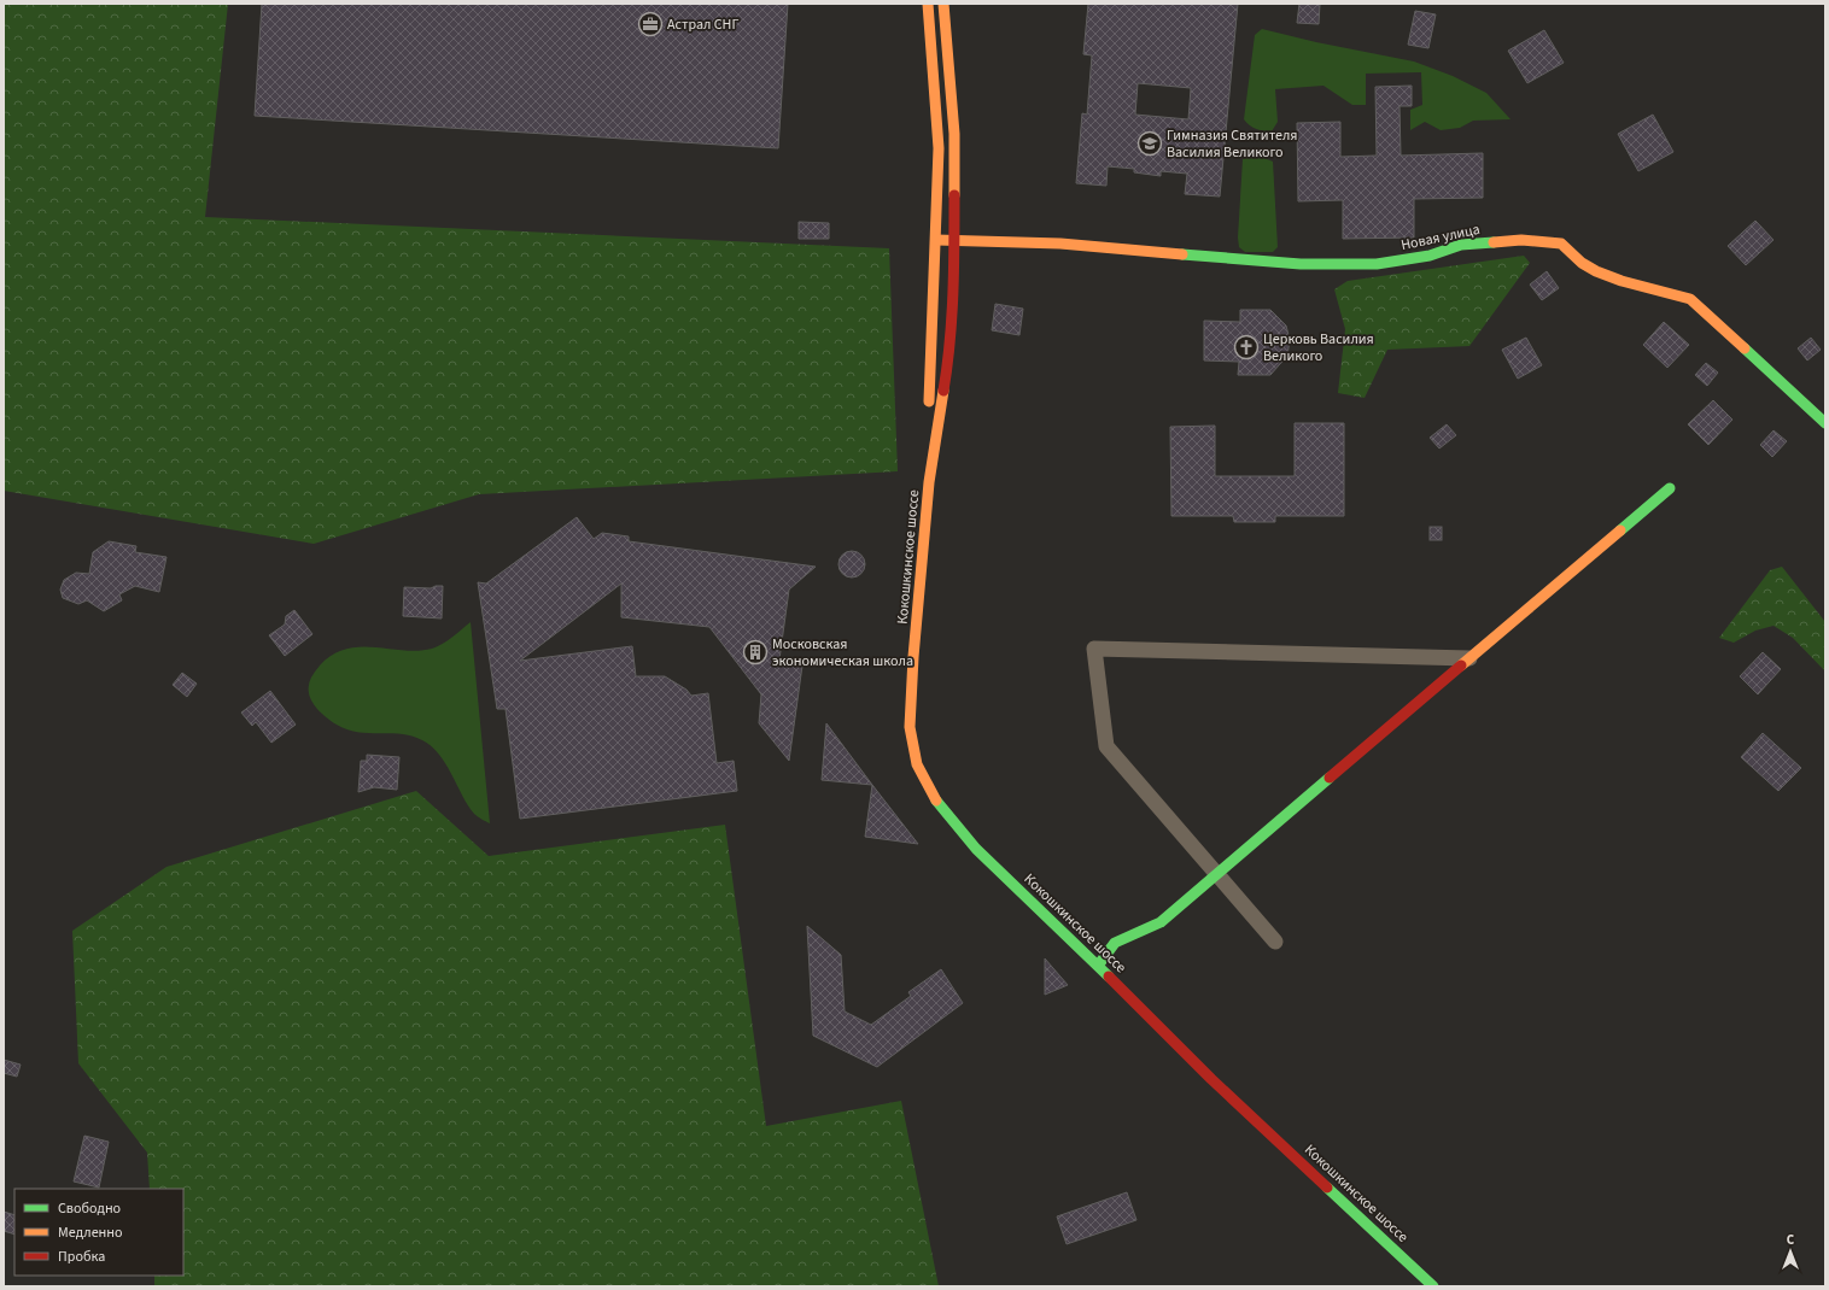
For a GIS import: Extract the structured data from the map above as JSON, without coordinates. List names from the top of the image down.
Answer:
{
  "streets": {
    "main road": ["Новая улица", "Кокошкинское шоссе"]
  },
  "places": {
    "office": ["Астрал СНГ"],
    "school or university": ["Гимназия Святителя Василия Великого"],
    "church": ["Церковь Василия Великого"],
    "building": ["Московская экономическая школа"]
  },
  "legend": ["Свободно", "Медленно", "Пробка"],
  "north": "top"
}
